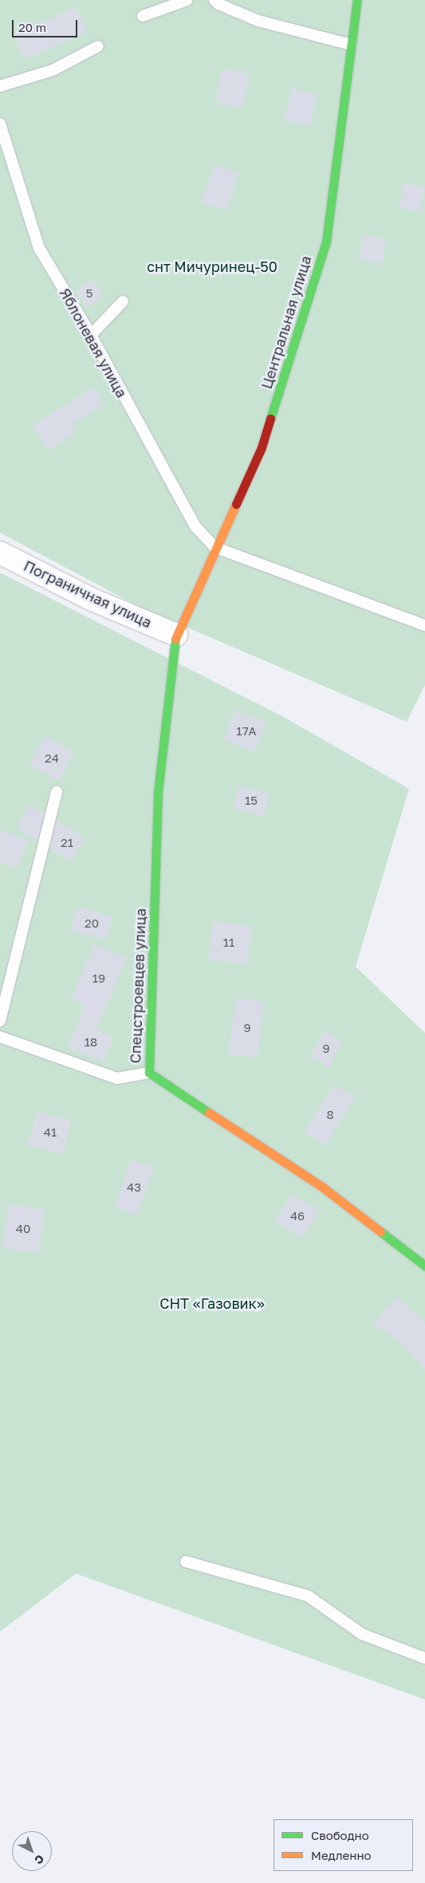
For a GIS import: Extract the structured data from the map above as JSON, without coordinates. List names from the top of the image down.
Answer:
{
  "streets": {
    "street": ["Центральная улица", "Пограничная улица", "Спецстроевцев улица"],
    "lane": ["Яблоневая улица"]
  },
  "crossings": [
    ["Центральная улица", "Яблоневая улица"],
    ["Центральная улица", "Пограничная улица"],
    ["Центральная улица", "Спецстроевцев улица"],
    ["Пограничная улица", "Спецстроевцев улица"]
  ],
  "parks": ["снт Мичуринец-50", "СНТ «Газовик»"],
  "house_numbers": [
    "5",
    "17А",
    "24",
    "15",
    "21",
    "20",
    "11",
    "19",
    "9",
    "18",
    "9",
    "8",
    "41",
    "43",
    "46",
    "40"
  ],
  "legend": ["Свободно", "Медленно"],
  "scale_bar": "20 m",
  "north": "bottom right"
}
